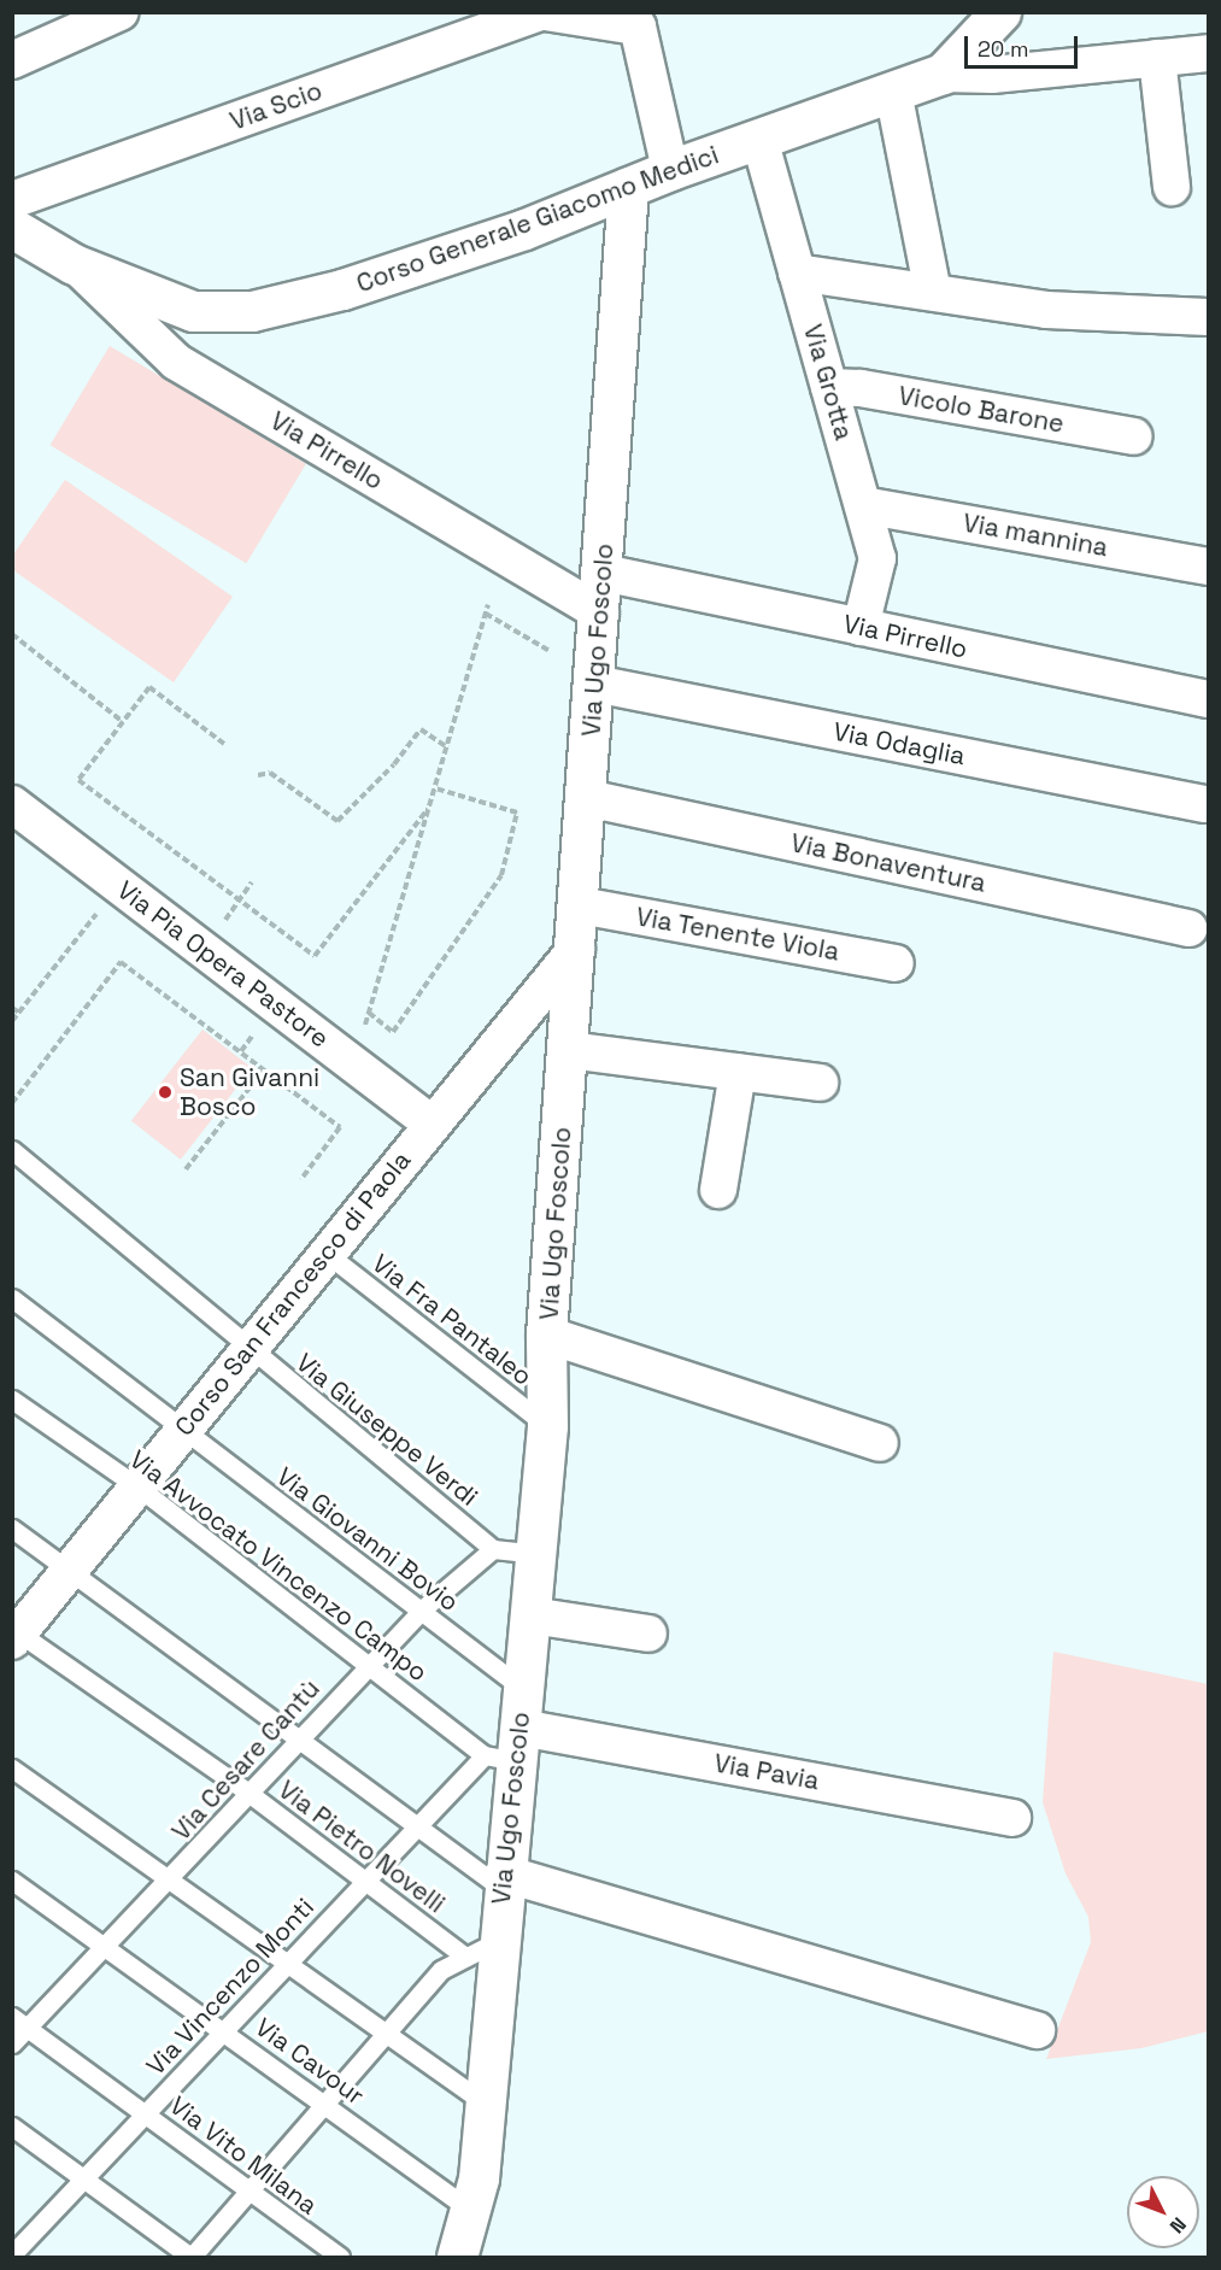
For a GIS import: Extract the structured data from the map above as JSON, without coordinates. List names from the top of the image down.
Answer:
{
  "streets": {
    "street": [
      "Via Scio",
      "Corso Generale Giacomo Medici",
      "Via Grotta",
      "Vicolo Barone",
      "Via Pirrello",
      "Via mannina",
      "Via Ugo Foscolo",
      "Via Odaglia",
      "Via Bonaventura",
      "Via Tenente Viola",
      "Via Pia Opera Pastore",
      "Corso San Francesco di Paola",
      "Via Pavia"
    ],
    "lane": [
      "Via Fra Pantaleo",
      "Via Giuseppe Verdi",
      "Via Giovanni Bovio",
      "Via Avvocato Vincenzo Campo",
      "Via Cesare Cantù",
      "Via Pietro Novelli",
      "Via Vincenzo Monti",
      "Via Cavour",
      "Via Vito Milana"
    ]
  },
  "crossings": [
    ["Corso Generale Giacomo Medici", "Via Grotta"],
    ["Corso Generale Giacomo Medici", "Via Pirrello"],
    ["Corso Generale Giacomo Medici", "Via Ugo Foscolo"],
    ["Via Grotta", "Vicolo Barone"],
    ["Via Grotta", "Via Pirrello"],
    ["Via Grotta", "Via mannina"],
    ["Via Pirrello", "Via Ugo Foscolo"],
    ["Via Ugo Foscolo", "Via Odaglia"],
    ["Via Ugo Foscolo", "Via Bonaventura"],
    ["Via Ugo Foscolo", "Via Tenente Viola"],
    ["Via Ugo Foscolo", "Corso San Francesco di Paola"],
    ["Via Ugo Foscolo", "Via Fra Pantaleo"],
    ["Via Ugo Foscolo", "Via Giovanni Bovio"],
    ["Via Ugo Foscolo", "Via Avvocato Vincenzo Campo"],
    ["Via Ugo Foscolo", "Via Pavia"],
    ["Via Ugo Foscolo", "Via Pietro Novelli"],
    ["Via Ugo Foscolo", "Via Vincenzo Monti"],
    ["Via Ugo Foscolo", "Via Cavour"],
    ["Via Pia Opera Pastore", "Corso San Francesco di Paola"],
    ["Corso San Francesco di Paola", "Via Fra Pantaleo"],
    ["Corso San Francesco di Paola", "Via Giuseppe Verdi"],
    ["Corso San Francesco di Paola", "Via Giovanni Bovio"],
    ["Corso San Francesco di Paola", "Via Avvocato Vincenzo Campo"],
    ["Corso San Francesco di Paola", "Via Pietro Novelli"],
    ["Via Giuseppe Verdi", "Via Cesare Cantù"],
    ["Via Giovanni Bovio", "Via Avvocato Vincenzo Campo"],
    ["Via Giovanni Bovio", "Via Cesare Cantù"],
    ["Via Giovanni Bovio", "Via Pavia"],
    ["Via Giovanni Bovio", "Via Vincenzo Monti"],
    ["Via Avvocato Vincenzo Campo", "Via Cesare Cantù"],
    ["Via Avvocato Vincenzo Campo", "Via Pavia"],
    ["Via Avvocato Vincenzo Campo", "Via Vincenzo Monti"],
    ["Via Cesare Cantù", "Via Pietro Novelli"],
    ["Via Cesare Cantù", "Via Cavour"],
    ["Via Cesare Cantù", "Via Vito Milana"],
    ["Via Pavia", "Via Vincenzo Monti"],
    ["Via Pietro Novelli", "Via Vincenzo Monti"],
    ["Via Vincenzo Monti", "Via Cavour"],
    ["Via Vincenzo Monti", "Via Vito Milana"]
  ],
  "places": ["San Givanni Bosco"],
  "scale_bar": "20 m",
  "north": "bottom right"
}
